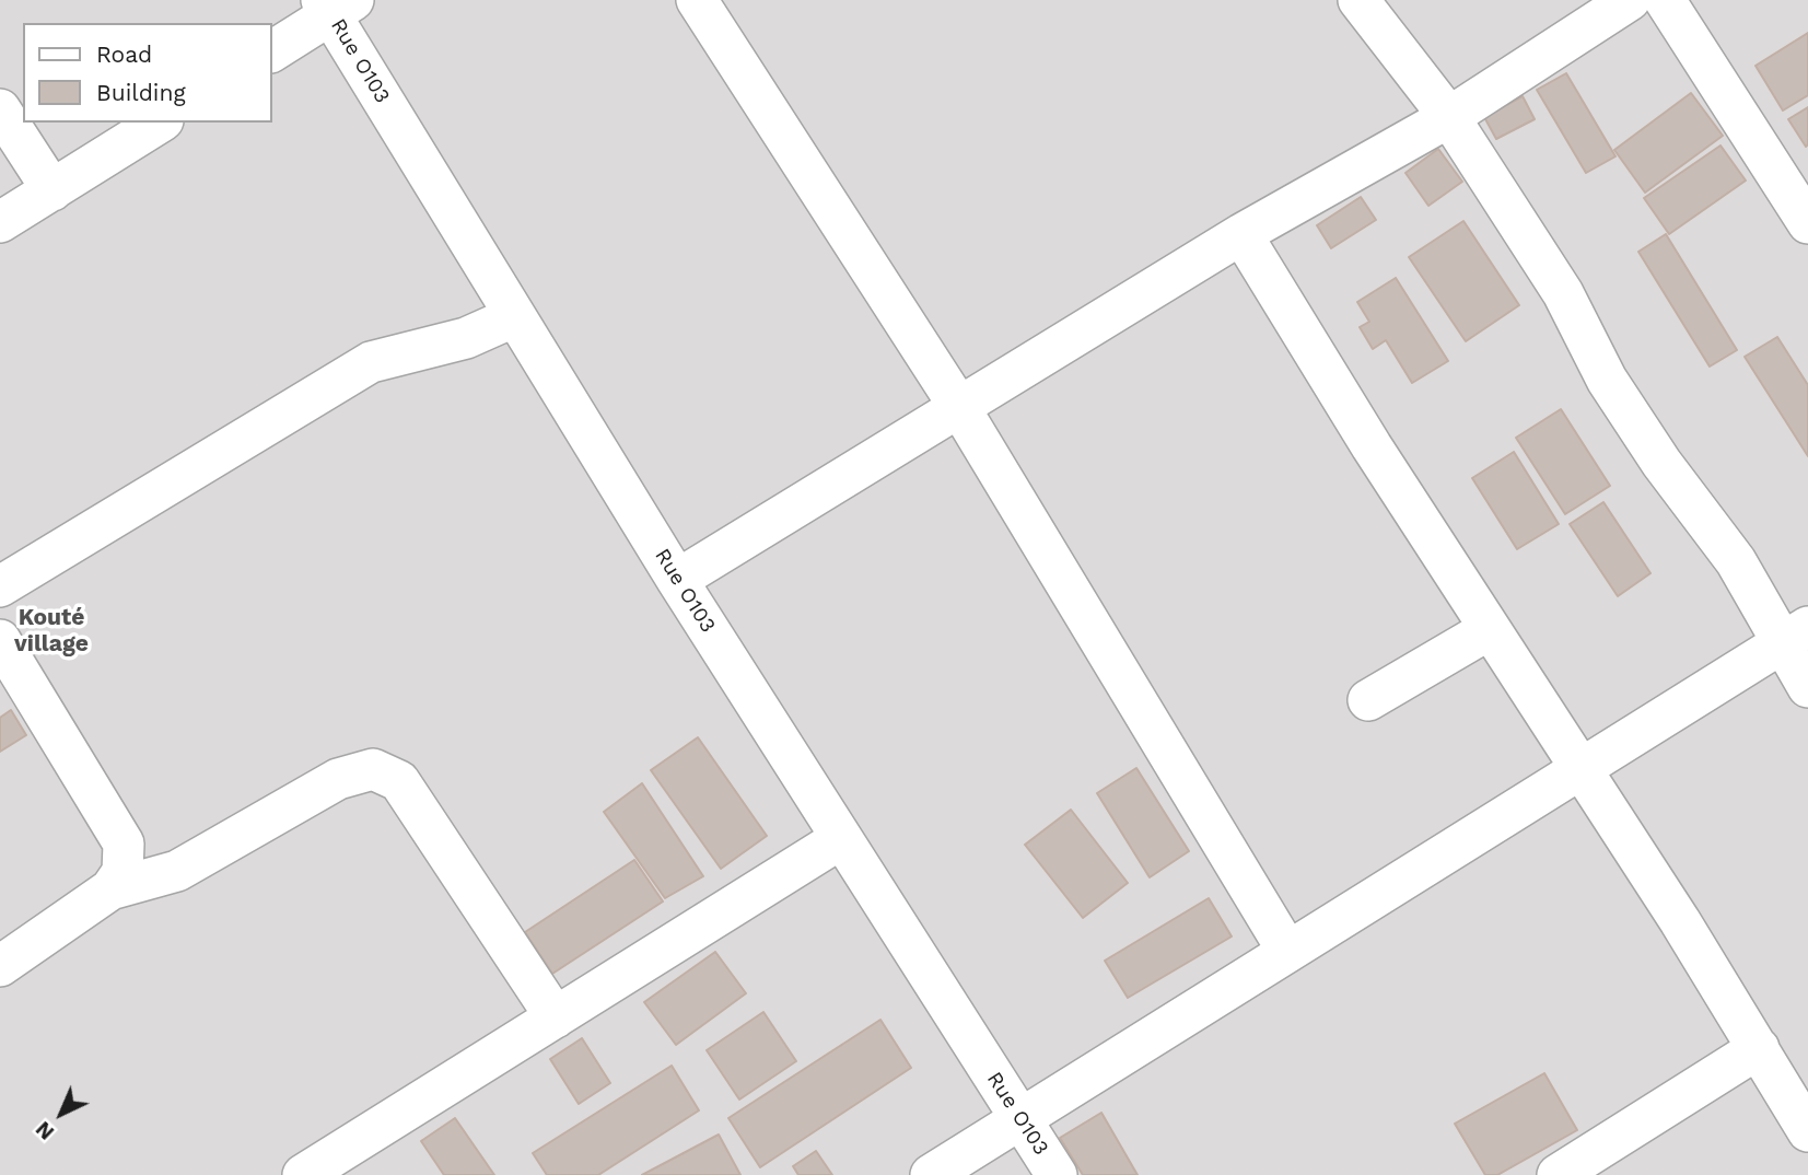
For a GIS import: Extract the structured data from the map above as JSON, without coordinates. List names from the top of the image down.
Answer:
{
  "streets": {
    "street": ["Rue O103"]
  },
  "districts": ["Kouté village"],
  "legend": ["Road", "Building"],
  "north": "bottom left"
}
